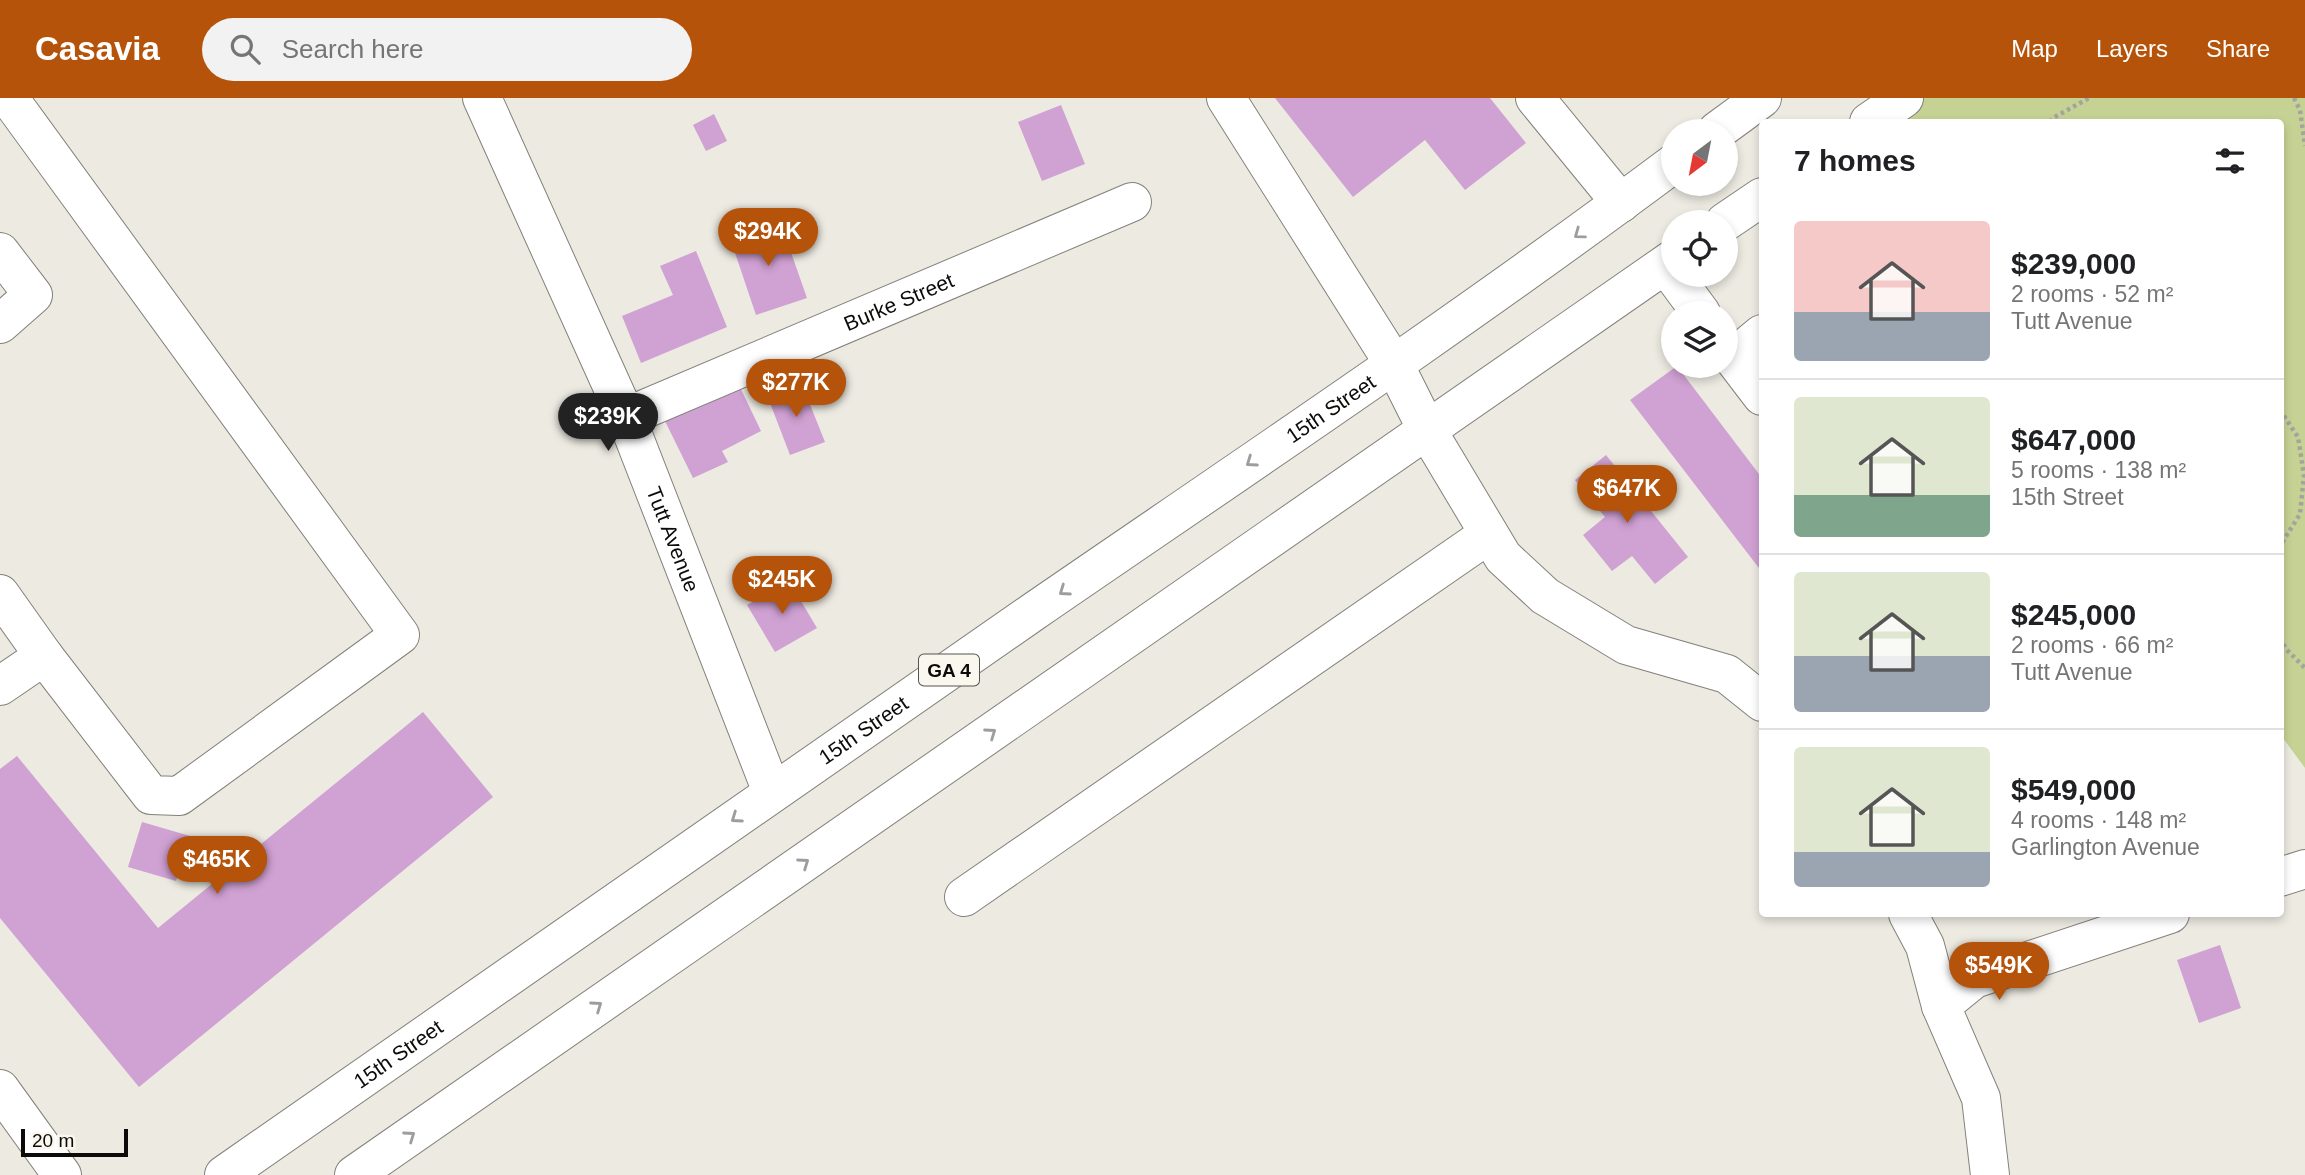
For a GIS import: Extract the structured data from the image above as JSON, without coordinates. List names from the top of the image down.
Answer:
{
  "streets": {
    "main road": [
      "Burke Street",
      "15th Street",
      "Tutt Avenue",
      "GA 4"
    ]
  },
  "crossings": [
    ["Burke Street", "Tutt Avenue"],
    ["15th Street", "Tutt Avenue"]
  ],
  "scale_bar": "20 m",
  "north": "bottom left",
  "page": {
    "header": "Casavia",
    "search": "Search here",
    "nav": ["Map", "Layers", "Share"],
    "heading": "7 homes",
    "list": [
      {
        "name": "$239,000",
        "note": "2 rooms · 52 m² · Tutt Avenue"
      },
      {
        "name": "$647,000",
        "note": "5 rooms · 138 m² · 15th Street"
      },
      {
        "name": "$245,000",
        "note": "2 rooms · 66 m² · Tutt Avenue"
      },
      {
        "name": "$549,000",
        "note": "4 rooms · 148 m² · Garlington Avenue"
      }
    ],
    "price": [
      "$294K",
      "$277K",
      "$239K",
      "$647K",
      "$245K",
      "$465K",
      "$549K"
    ],
    "scale": "20 m"
  }
}
